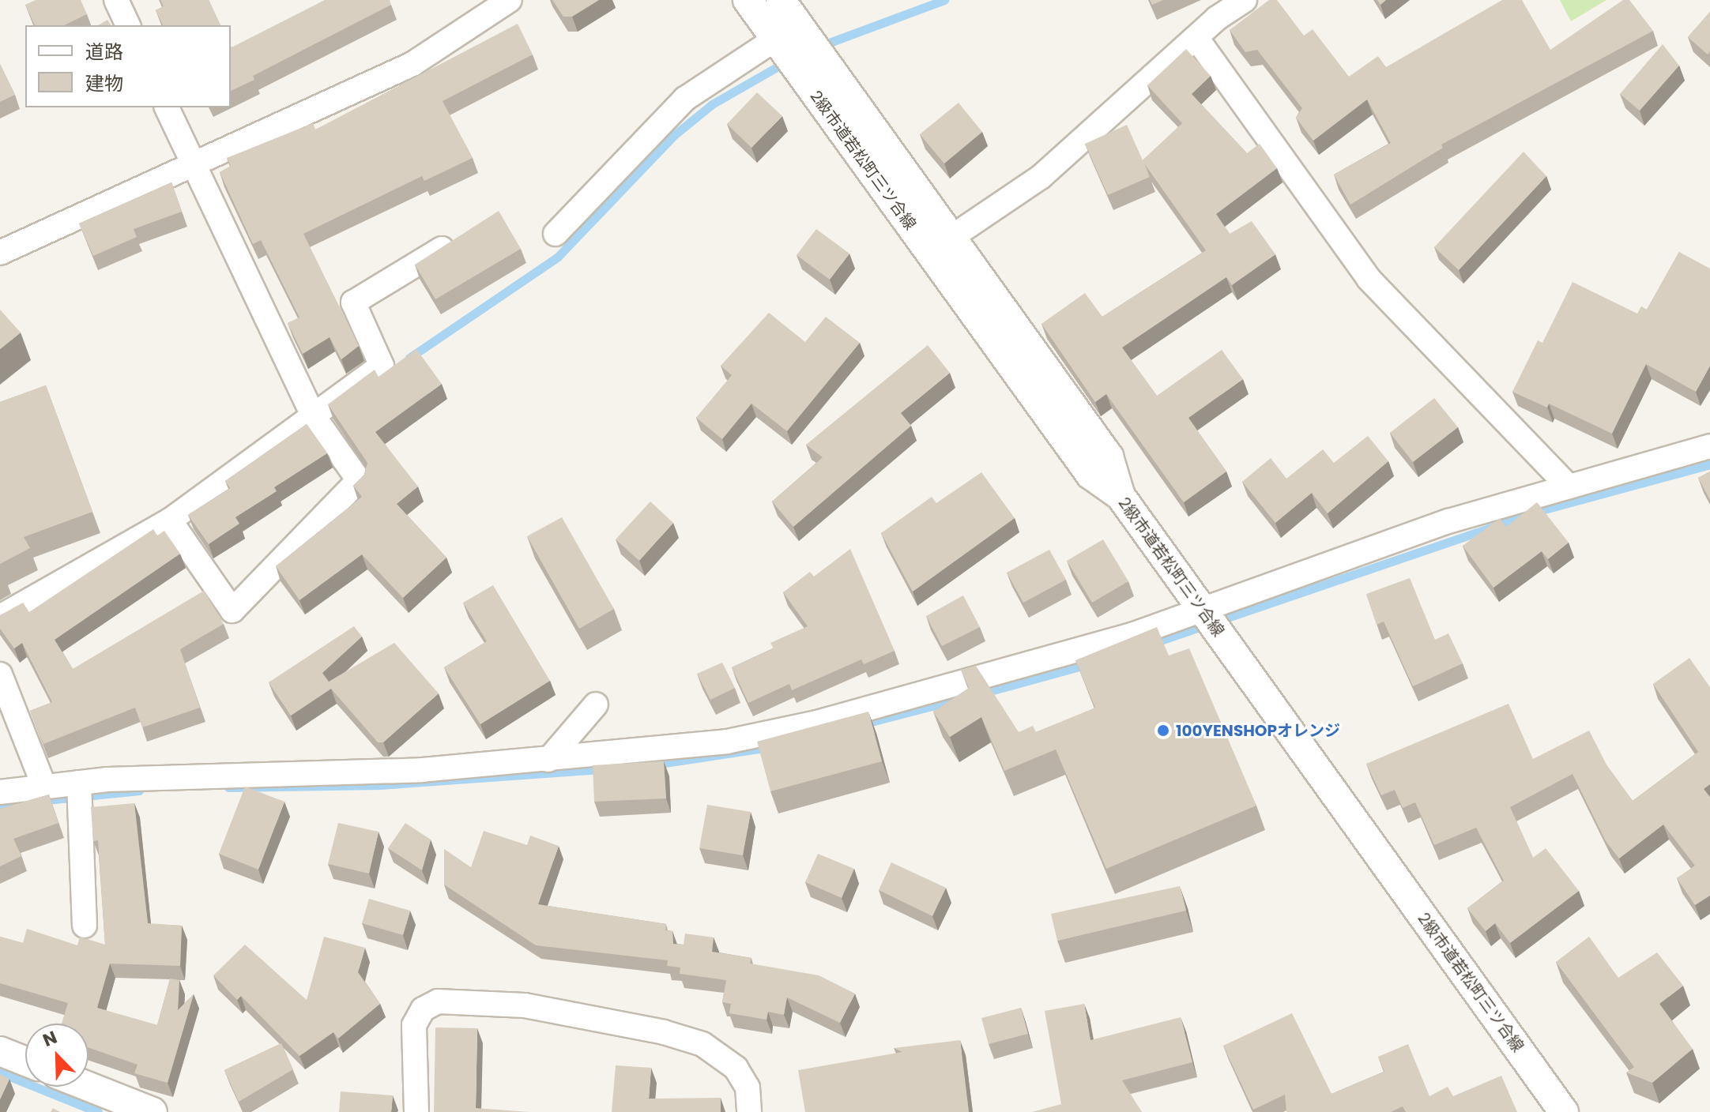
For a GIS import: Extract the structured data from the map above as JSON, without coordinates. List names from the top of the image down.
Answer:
{
  "streets": {
    "street": ["2級市道若松町三ツ合線"]
  },
  "places": ["100YENSHOPオレンジ"],
  "legend": ["道路", "建物"],
  "north": "top left"
}
